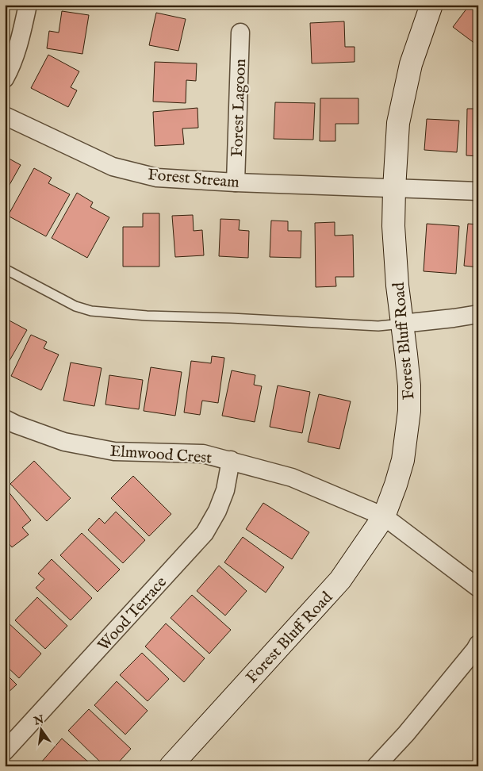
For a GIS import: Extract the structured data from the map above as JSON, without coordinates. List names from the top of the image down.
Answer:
{
  "streets": {
    "street": [
      "Forest Lagoon",
      "Forest Stream",
      "Forest Bluff Road",
      "Elmwood Crest",
      "Wood Terrace"
    ]
  },
  "crossings": [
    ["Forest Lagoon", "Forest Stream"],
    ["Forest Stream", "Forest Bluff Road"],
    ["Forest Bluff Road", "Elmwood Crest"],
    ["Elmwood Crest", "Wood Terrace"]
  ],
  "north": "top"
}
